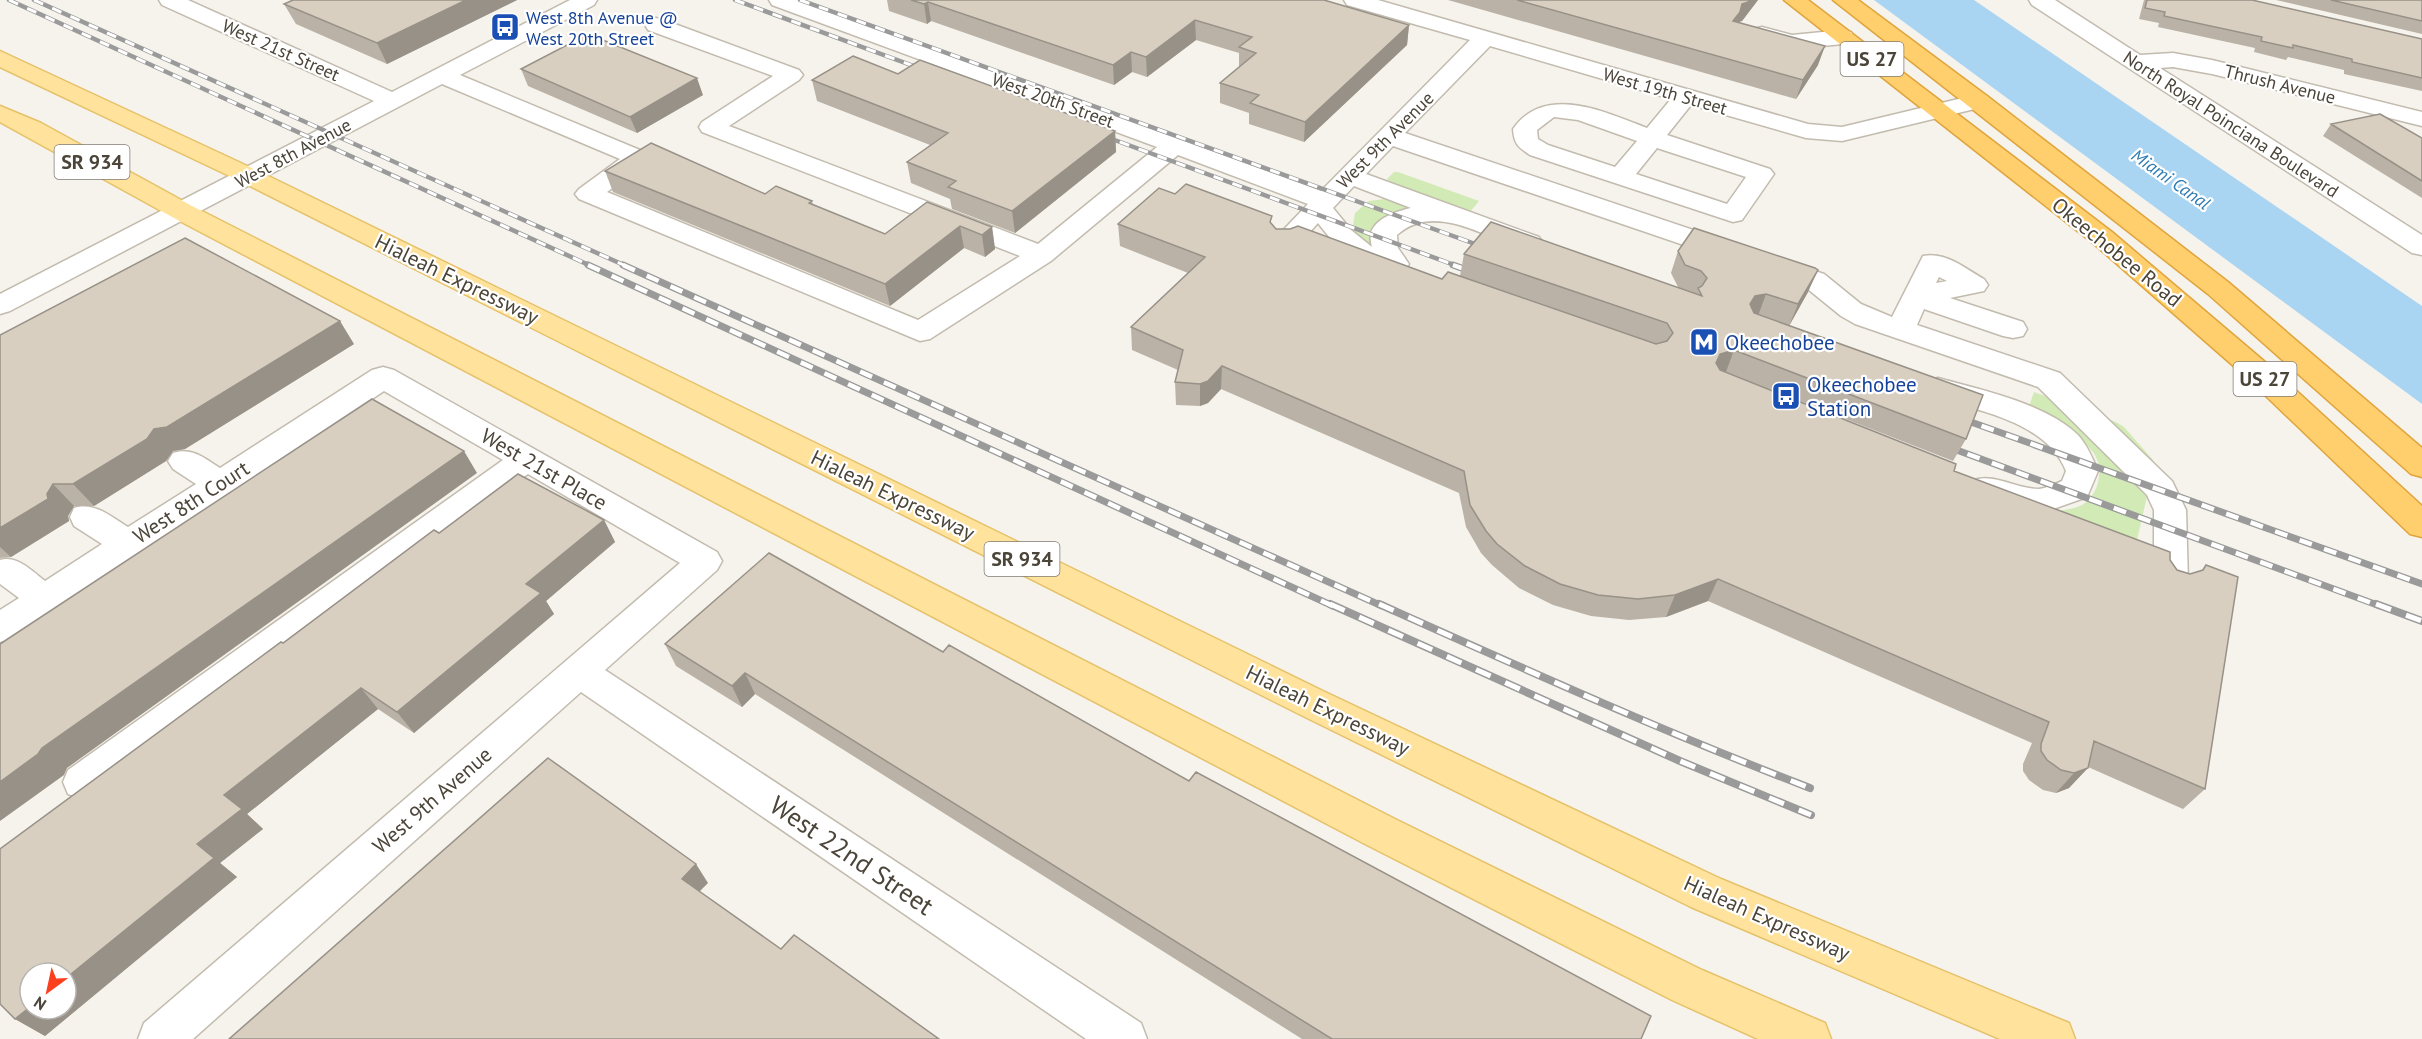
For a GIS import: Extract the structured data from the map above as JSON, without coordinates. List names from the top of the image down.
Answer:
{
  "streets": {
    "highway": ["US 27", "Okeechobee Road"],
    "main road": ["SR 934", "Hialeah Expressway"],
    "street": [
      "West 21st Street",
      "Thrush Avenue",
      "West 19th Street",
      "West 20th Street",
      "North Royal Poinciana Boulevard",
      "West 9th Avenue",
      "West 8th Avenue",
      "West 21st Place",
      "West 8th Court",
      "West 22nd Street"
    ]
  },
  "crossings": [
    ["West 21st Street", "West 8th Avenue"],
    ["Thrush Avenue", "North Royal Poinciana Boulevard"],
    ["West 19th Street", "West 9th Avenue"],
    ["West 19th Street", "Okeechobee Road"],
    ["West 20th Street", "West 9th Avenue"],
    ["West 9th Avenue", "West 21st Place"],
    ["West 9th Avenue", "West 22nd Street"],
    ["West 8th Avenue", "SR 934"],
    ["West 8th Avenue", "Hialeah Expressway"],
    ["West 21st Place", "West 8th Court"]
  ],
  "water": ["Miami Canal"],
  "places": {
    "bus stop": ["West 8th Avenue @ West 20th Street", "Okeechobee Station"],
    "metro station": ["Okeechobee"]
  },
  "north": "bottom left"
}
